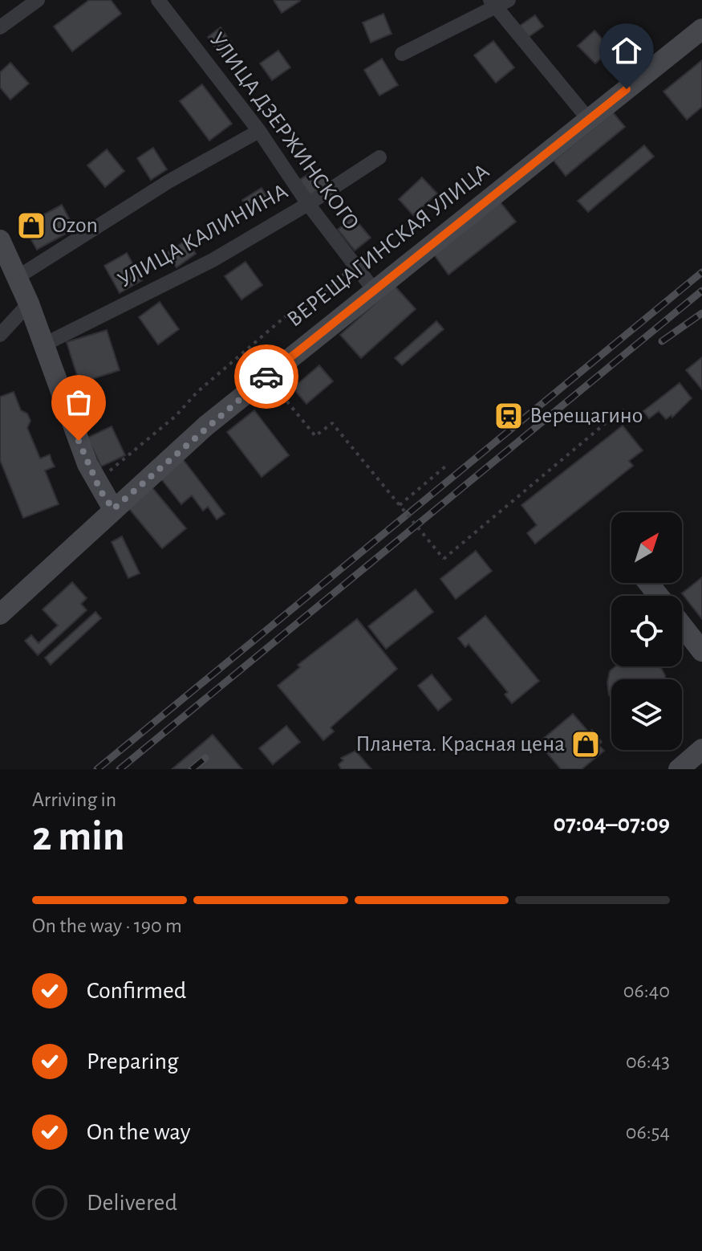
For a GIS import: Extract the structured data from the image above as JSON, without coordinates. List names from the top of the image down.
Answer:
{
  "streets": {
    "main road": ["ВЕРЕЩАГИНСКАЯ УЛИЦА"],
    "street": ["УЛИЦА ДЗЕРЖИНСКОГО", "УЛИЦА КАЛИНИНА"]
  },
  "crossings": [
    ["УЛИЦА ДЗЕРЖИНСКОГО", "УЛИЦА КАЛИНИНА"],
    ["УЛИЦА ДЗЕРЖИНСКОГО", "ВЕРЕЩАГИНСКАЯ УЛИЦА"]
  ],
  "places": {
    "shop": ["Ozon", "Планета. Красная цена"],
    "station": ["Верещагино"]
  },
  "north": "top right",
  "page": {
    "heading": ["2 min", "Arriving in", "07:04–07:09"],
    "bar": "On the way · 190 m",
    "list": [
      ["Confirmed", "06:40"],
      ["Preparing", "06:43"],
      ["On the way", "06:54"],
      "Delivered"
    ]
  }
}
